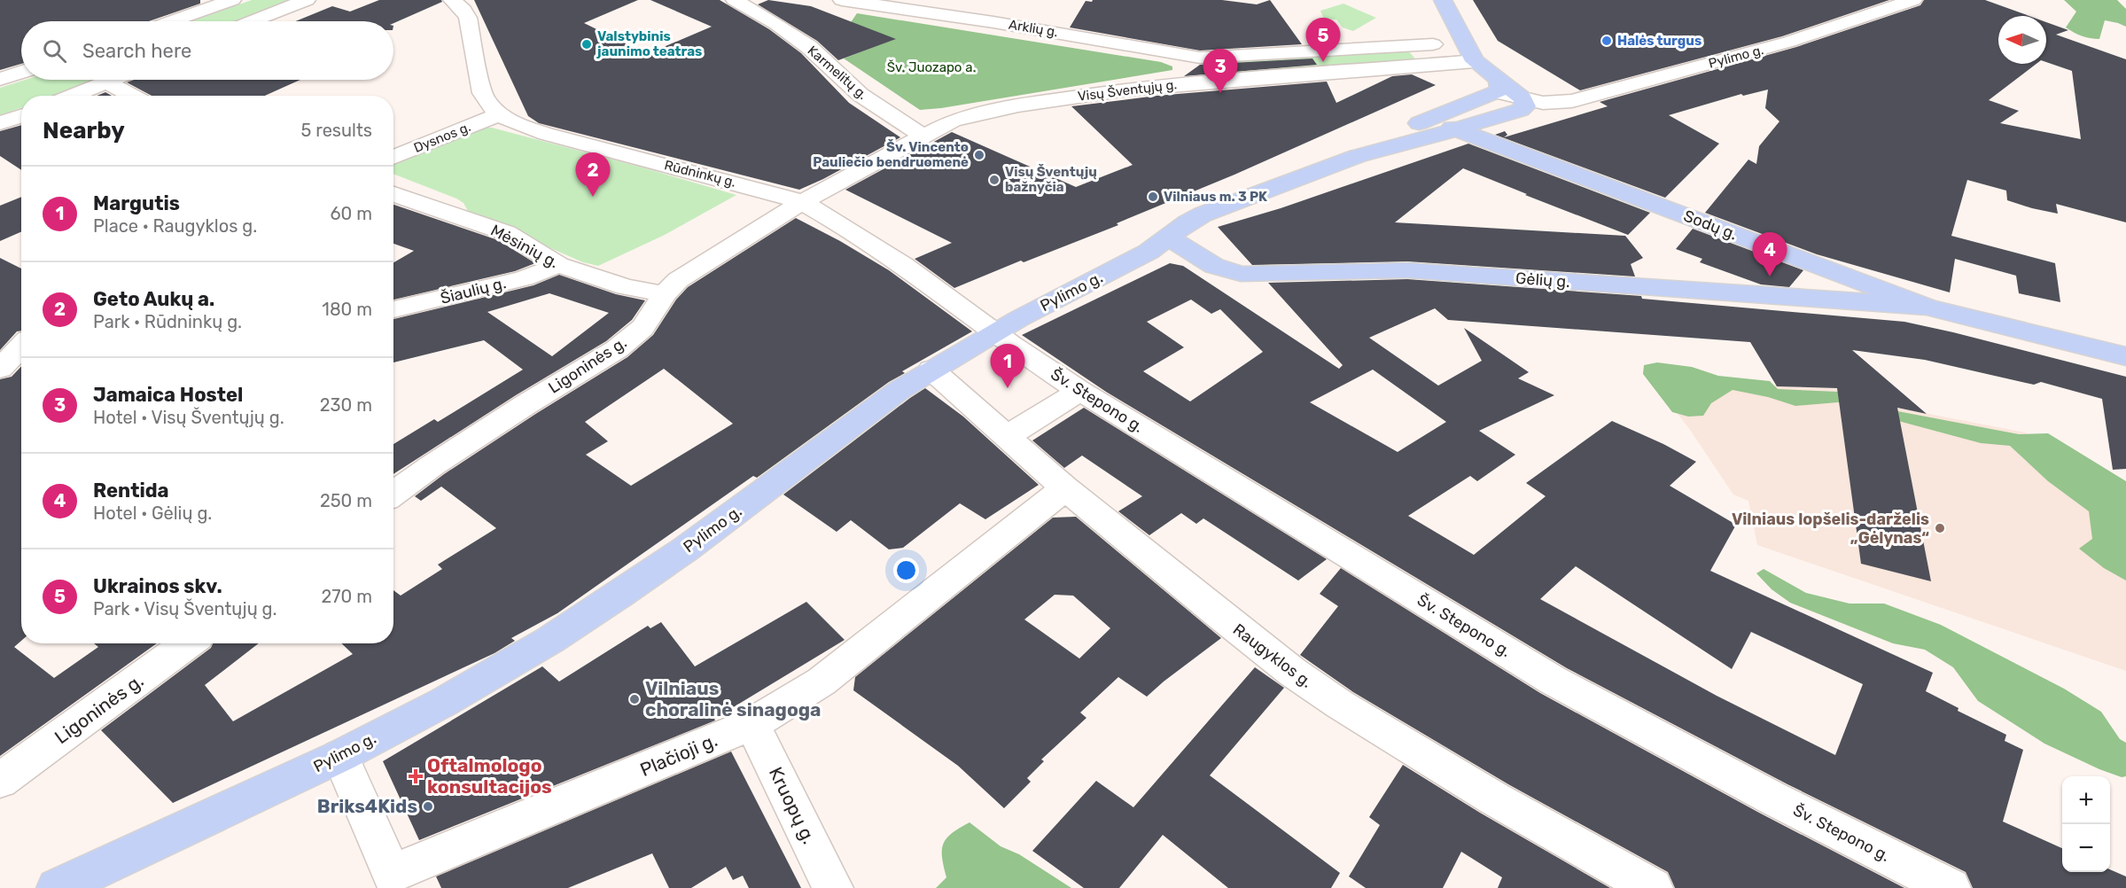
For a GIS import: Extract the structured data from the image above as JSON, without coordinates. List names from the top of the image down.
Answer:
{
  "streets": {
    "main road": ["Pylimo g.", "Sodų g.", "Gėlių g."],
    "street": [
      "Arklių g.",
      "Karmelitų g.",
      "Visų Šventųjų g.",
      "Dysnos g.",
      "Rūdninkų g.",
      "Mėsinių g.",
      "Šiaulių g.",
      "Ligoninės g.",
      "Šv. Stepono g.",
      "Raugyklos g.",
      "Plačioji g.",
      "Kruopų g."
    ]
  },
  "crossings": [
    ["Pylimo g.", "Rūdninkų g."],
    ["Pylimo g.", "Sodų g."],
    ["Pylimo g.", "Gėlių g."],
    ["Pylimo g.", "Šv. Stepono g."],
    ["Pylimo g.", "Raugyklos g."],
    ["Pylimo g.", "Plačioji g."],
    ["Karmelitų g.", "Visų Šventųjų g."],
    ["Visų Šventųjų g.", "Rūdninkų g."],
    ["Visų Šventųjų g.", "Ligoninės g."],
    ["Dysnos g.", "Rūdninkų g."],
    ["Rūdninkų g.", "Ligoninės g."],
    ["Rūdninkų g.", "Šv. Stepono g."],
    ["Sodų g.", "Gėlių g."],
    ["Mėsinių g.", "Šiaulių g."],
    ["Mėsinių g.", "Ligoninės g."],
    ["Raugyklos g.", "Plačioji g."],
    ["Plačioji g.", "Kruopų g."]
  ],
  "parks": ["Šv. Juozapo a."],
  "places": {
    "other": [
      "Halės turgus",
      "Valstybinis jaunimo teatras",
      "Šv. Vincento Pauliečio bendruomenė",
      "Visų Šventųjų bažnyčia",
      "Vilniaus m. 3 PK",
      "Vilniaus lopšelis-darželis „Gėlynas“",
      "Vilniaus choralinė sinagoga",
      "Briks4Kids"
    ],
    "health": ["Oftalmologo konsultacijos"]
  },
  "north": "left",
  "page": {
    "pins": [
      "5",
      "3",
      "2",
      "4",
      "1"
    ],
    "search": "Search here",
    "heading": ["Nearby", "5 results"],
    "list": [
      {
        "mark": "1",
        "name": "Margutis",
        "note": "Place · Raugyklos g.",
        "value": "60 m"
      },
      {
        "mark": "2",
        "name": "Geto Aukų a.",
        "note": "Park · Rūdninkų g.",
        "value": "180 m"
      },
      {
        "mark": "3",
        "name": "Jamaica Hostel",
        "note": "Hotel · Visų Šventųjų g.",
        "value": "230 m"
      },
      {
        "mark": "4",
        "name": "Rentida",
        "note": "Hotel · Gėlių g.",
        "value": "250 m"
      },
      {
        "mark": "5",
        "name": "Ukrainos skv.",
        "note": "Park · Visų Šventųjų g.",
        "value": "270 m"
      }
    ],
    "map_buttons": ["+", "−"]
  }
}
